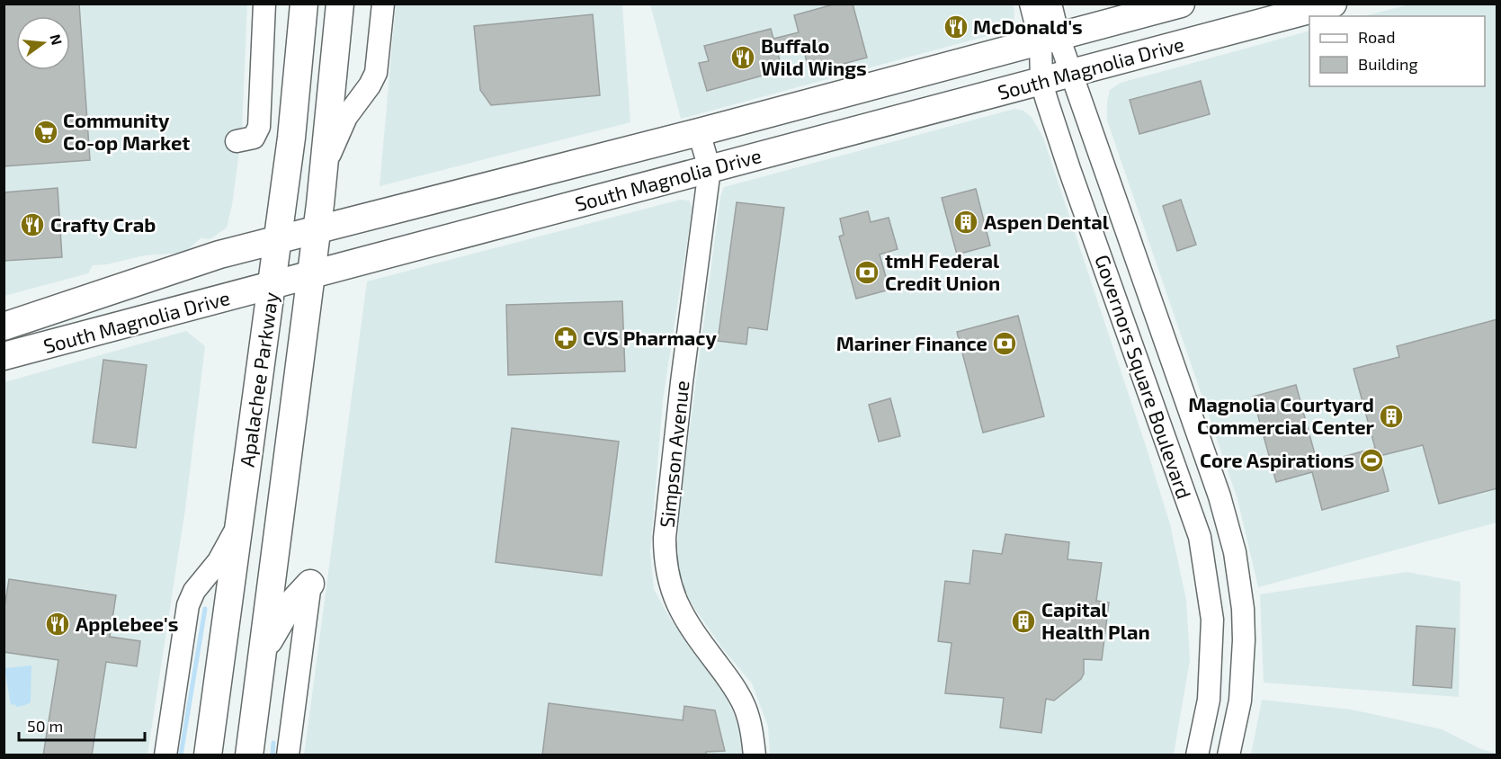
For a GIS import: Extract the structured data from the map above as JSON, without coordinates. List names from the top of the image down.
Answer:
{
  "streets": {
    "main road": ["South Magnolia Drive", "Apalachee Parkway"],
    "street": ["Governors Square Boulevard", "Simpson Avenue"]
  },
  "crossings": [
    ["South Magnolia Drive", "Governors Square Boulevard"],
    ["South Magnolia Drive", "Apalachee Parkway"],
    ["South Magnolia Drive", "Simpson Avenue"]
  ],
  "places": {
    "restaurant": [
      "McDonald's",
      "Buffalo Wild Wings",
      "Crafty Crab",
      "Applebee's"
    ],
    "supermarket": ["Community Co-op Market"],
    "building": ["Aspen Dental", "Magnolia Courtyard Commercial Center", "Capital Health Plan"],
    "bank": ["tmH Federal Credit Union", "Mariner Finance"],
    "pharmacy": ["CVS Pharmacy"],
    "sports": ["Core Aspirations"]
  },
  "legend": ["Road", "Building"],
  "scale_bar": "50 m",
  "north": "right"
}
